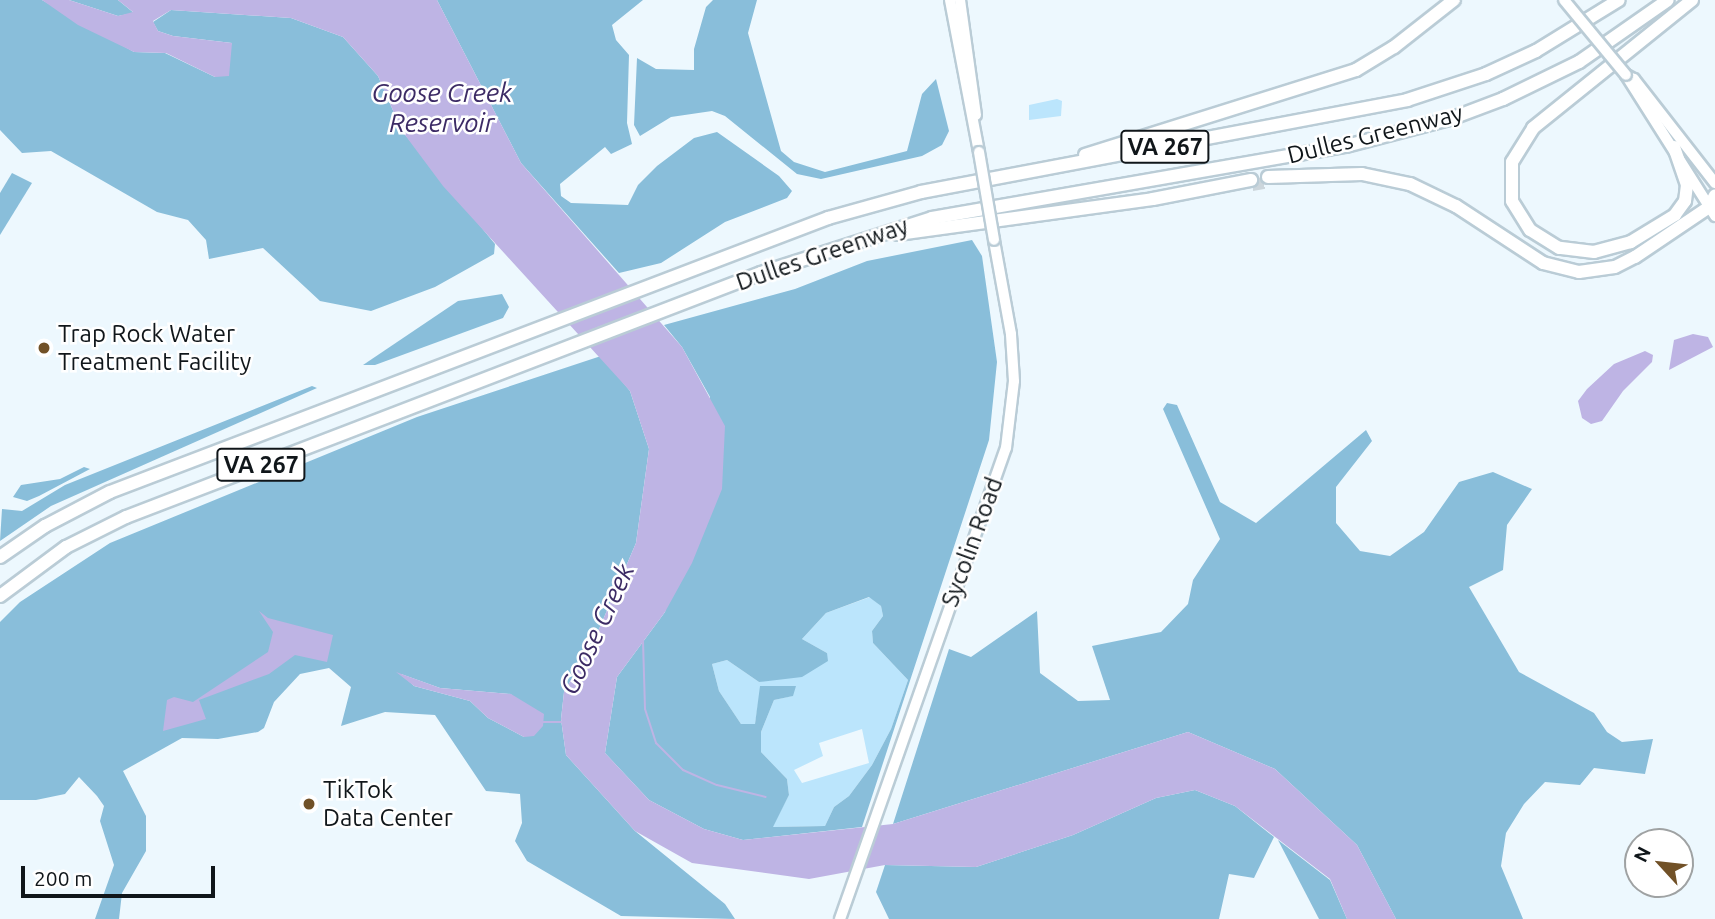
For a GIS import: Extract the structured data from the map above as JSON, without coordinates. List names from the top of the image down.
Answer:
{
  "streets": {
    "highway": ["Dulles Greenway", "VA 267"],
    "main road": ["Sycolin Road"]
  },
  "water": ["Goose Creek Reservoir", "Goose Creek"],
  "places": ["Trap Rock Water Treatment Facility", "TikTok Data Center"],
  "scale_bar": "200 m",
  "north": "top left"
}
